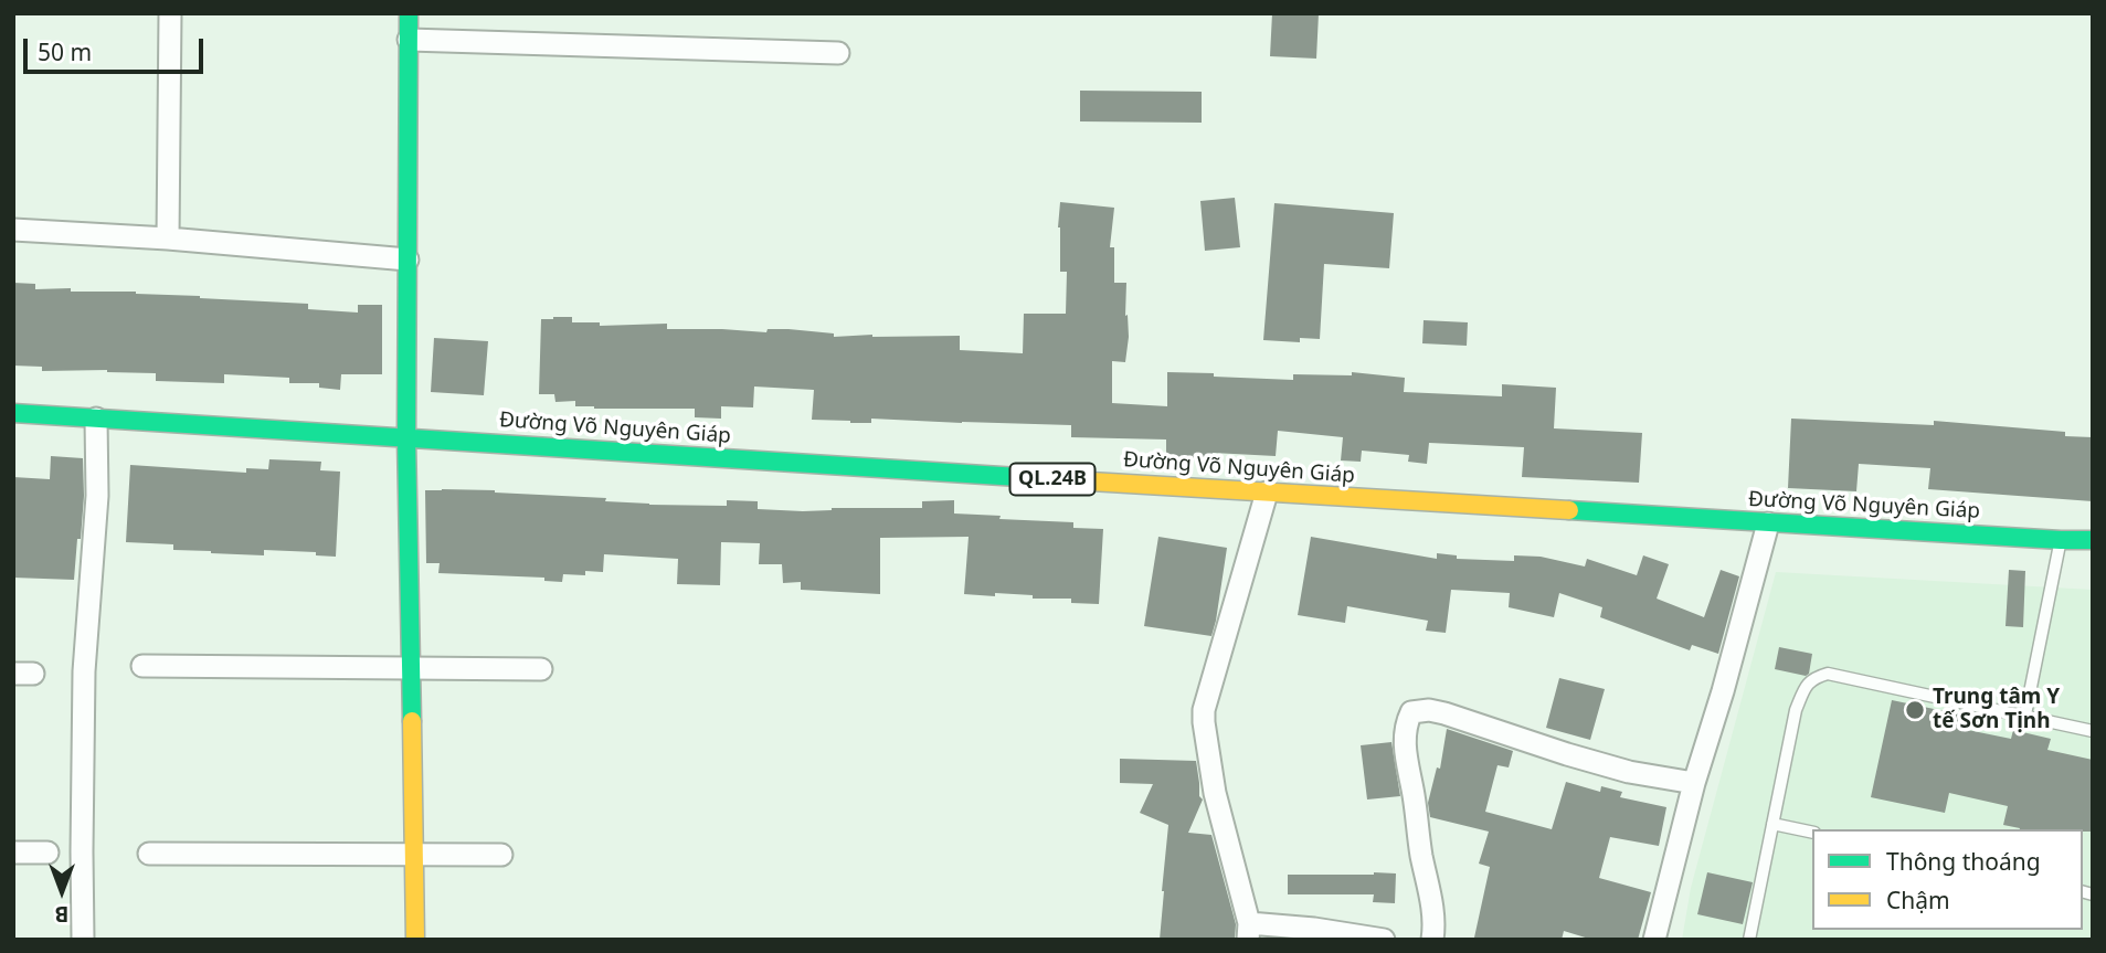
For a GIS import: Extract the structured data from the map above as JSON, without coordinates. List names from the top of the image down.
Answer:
{
  "streets": {
    "main road": ["Đường Võ Nguyên Giáp", "QL.24B"]
  },
  "places": ["Trung tâm Y tế Sơn Tịnh"],
  "legend": ["Thông thoáng", "Chậm"],
  "scale_bar": "50 m",
  "north": "bottom"
}
